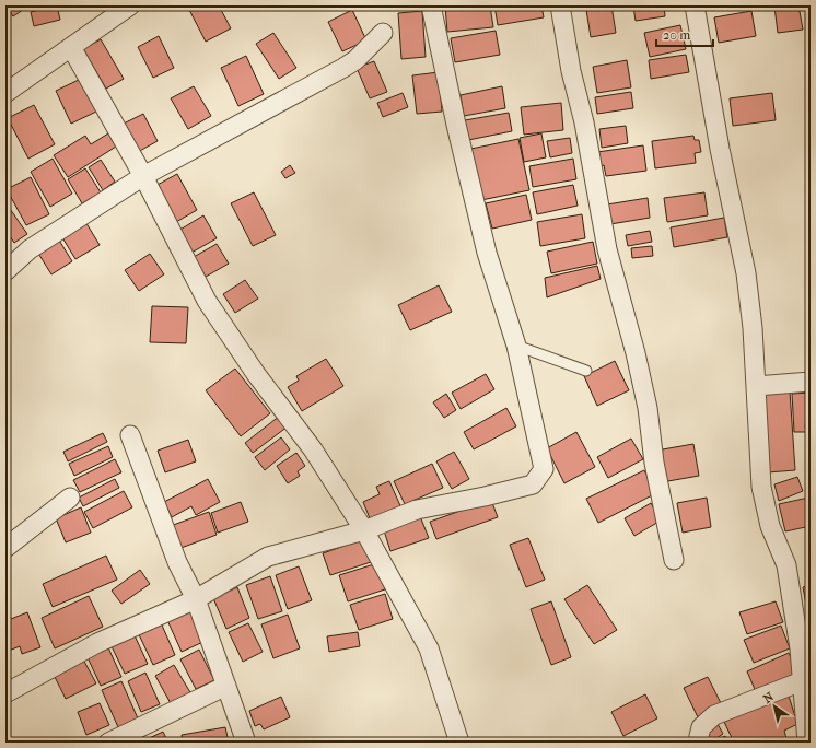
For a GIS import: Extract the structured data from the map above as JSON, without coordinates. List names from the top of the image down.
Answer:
{
  "scale_bar": "20 m",
  "north": "top left"
}
